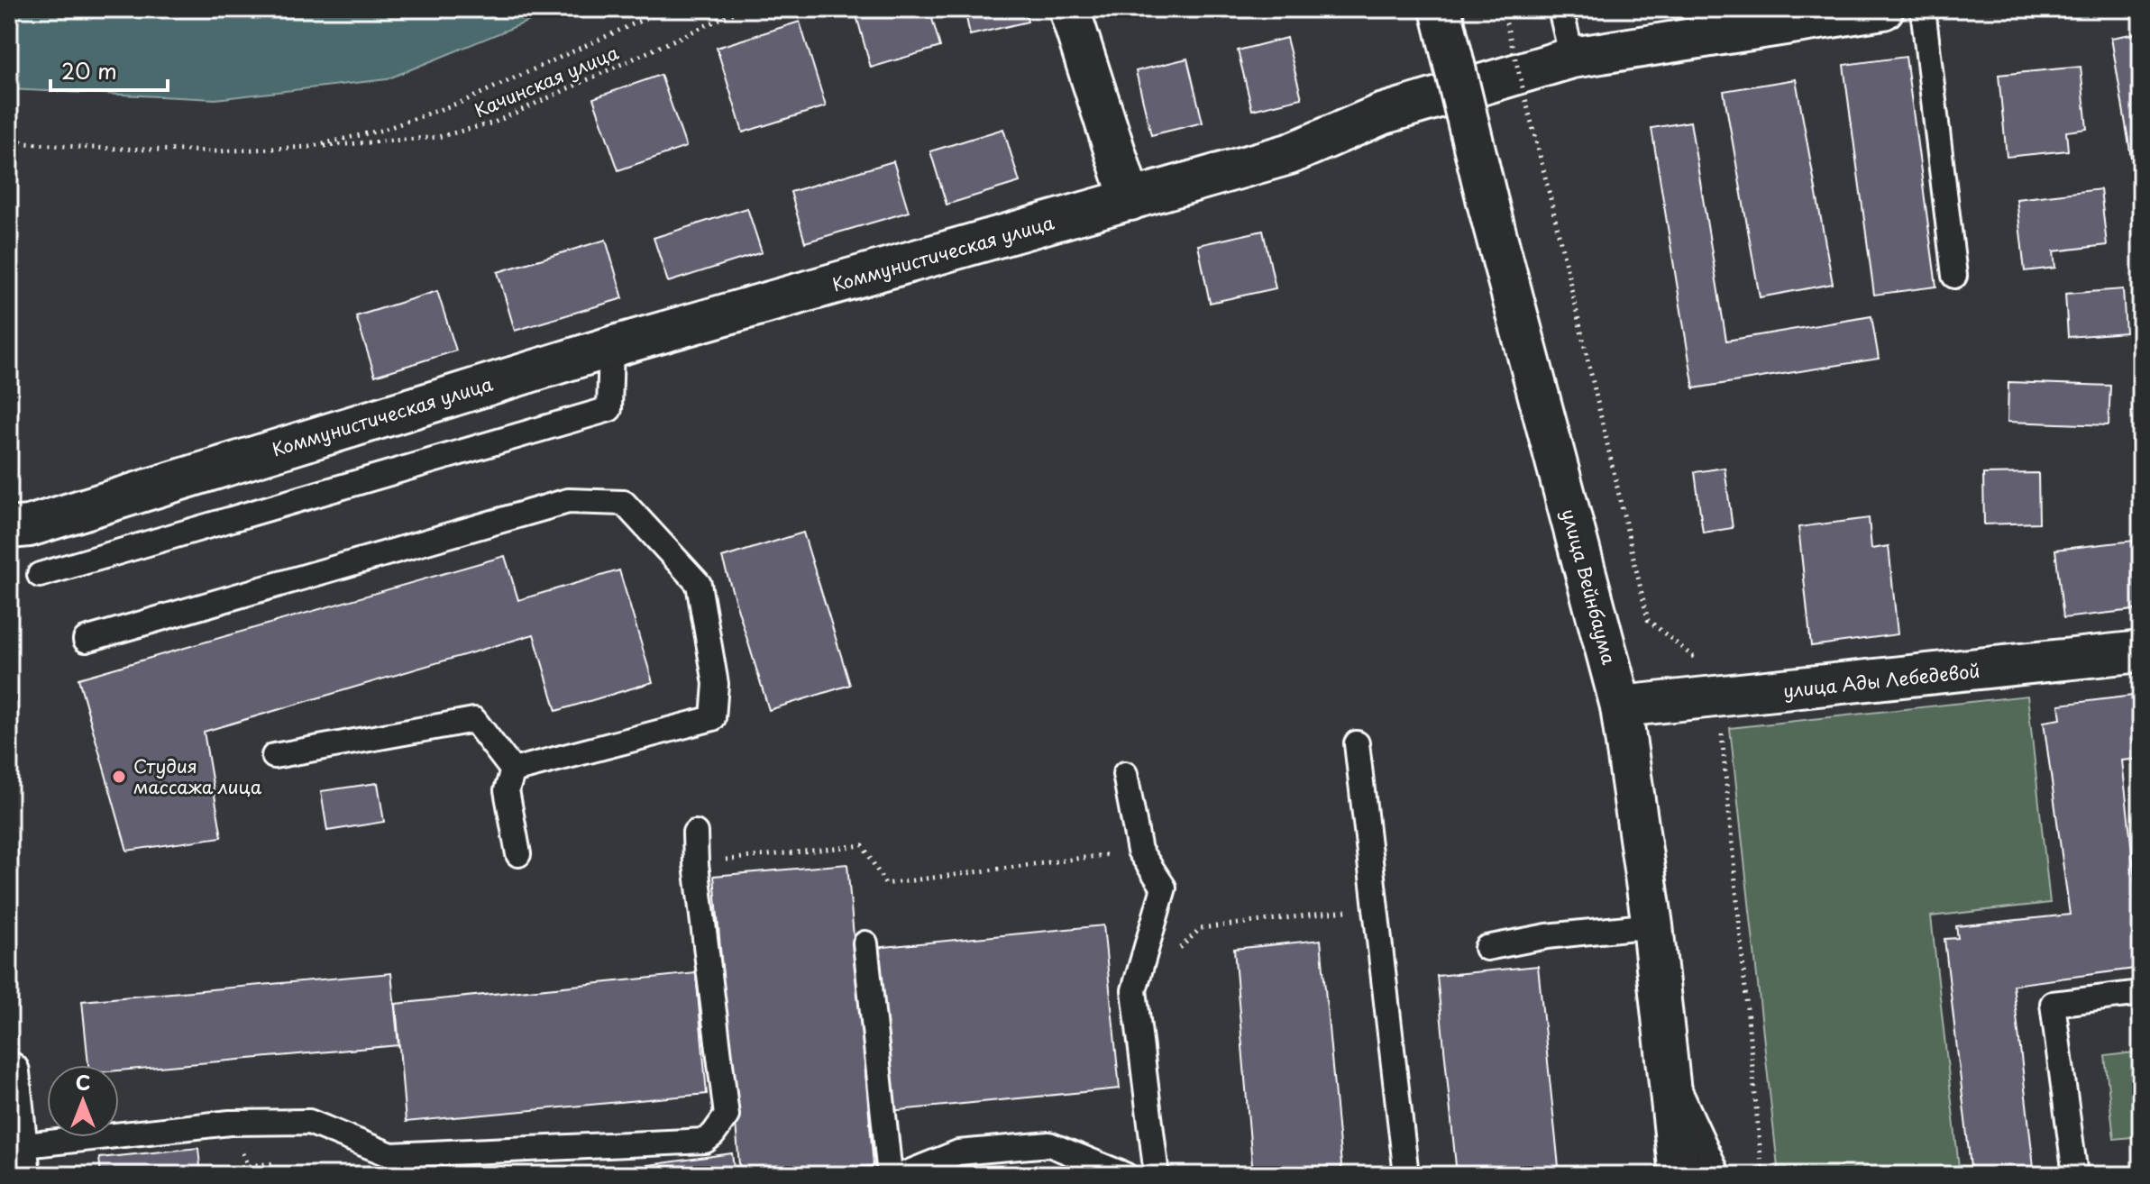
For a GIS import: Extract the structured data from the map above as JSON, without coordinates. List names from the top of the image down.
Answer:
{
  "streets": {
    "main road": ["Коммунистическая улица", "улица Вейнбаума", "улица Ады Лебедевой"],
    "path": ["Качинская улица"]
  },
  "crossings": [
    ["улица Вейнбаума", "улица Ады Лебедевой"]
  ],
  "places": ["Студия массажа лица"],
  "scale_bar": "20 m",
  "north": "top"
}
